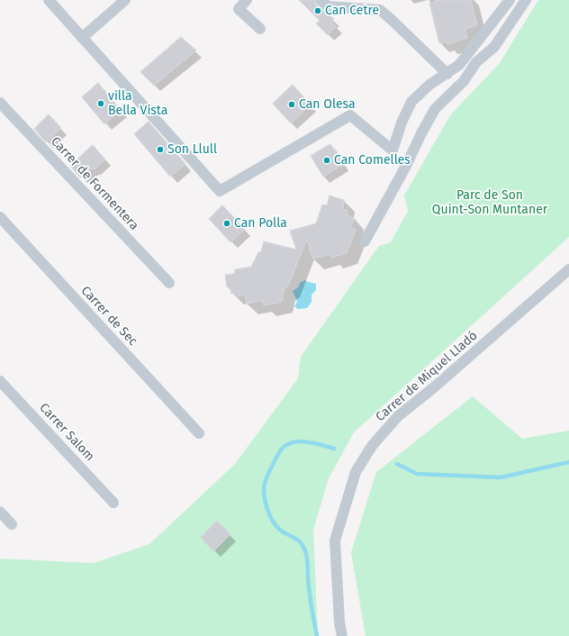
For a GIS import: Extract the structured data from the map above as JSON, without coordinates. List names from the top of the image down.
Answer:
{
  "streets": {
    "street": [
      "Carrer de Formentera",
      "Carrer de Sec",
      "Carrer de Miquel Lladó",
      "Carrer Salom"
    ]
  },
  "parks": ["Parc de Son Quint-Son Muntaner"],
  "places": [
    "Can Cetre",
    "villa Bella Vista",
    "Can Olesa",
    "Son Llull",
    "Can Comelles",
    "Can Polla"
  ]
}
